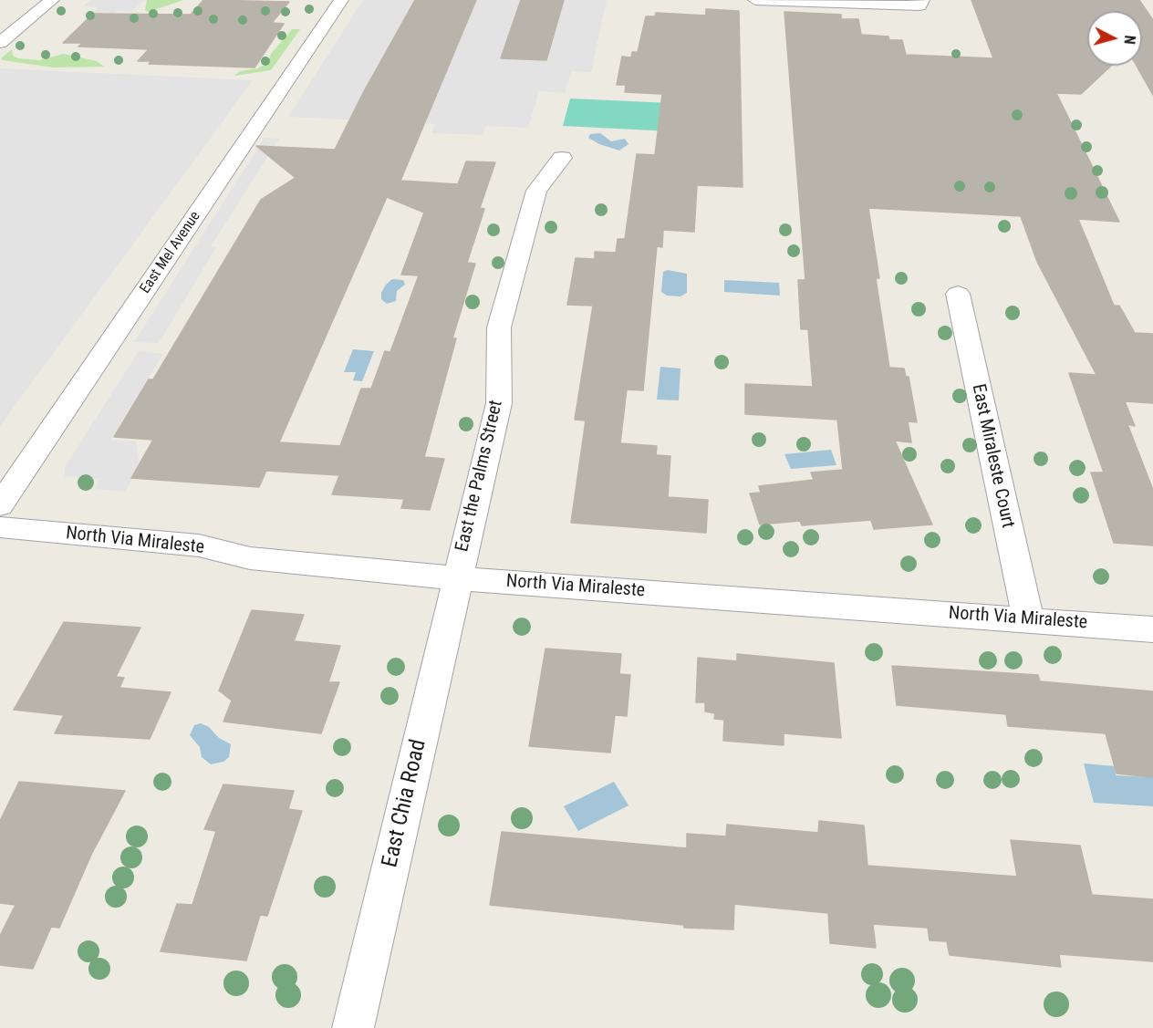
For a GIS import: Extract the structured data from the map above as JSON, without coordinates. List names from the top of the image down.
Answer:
{
  "streets": {
    "street": [
      "East Mel Avenue",
      "East Miraleste Court",
      "East the Palms Street",
      "North Via Miraleste",
      "East Chia Road"
    ]
  },
  "crossings": [
    ["East Miraleste Court", "North Via Miraleste"],
    ["East the Palms Street", "North Via Miraleste"],
    ["East the Palms Street", "East Chia Road"],
    ["North Via Miraleste", "East Chia Road"]
  ],
  "north": "right"
}
